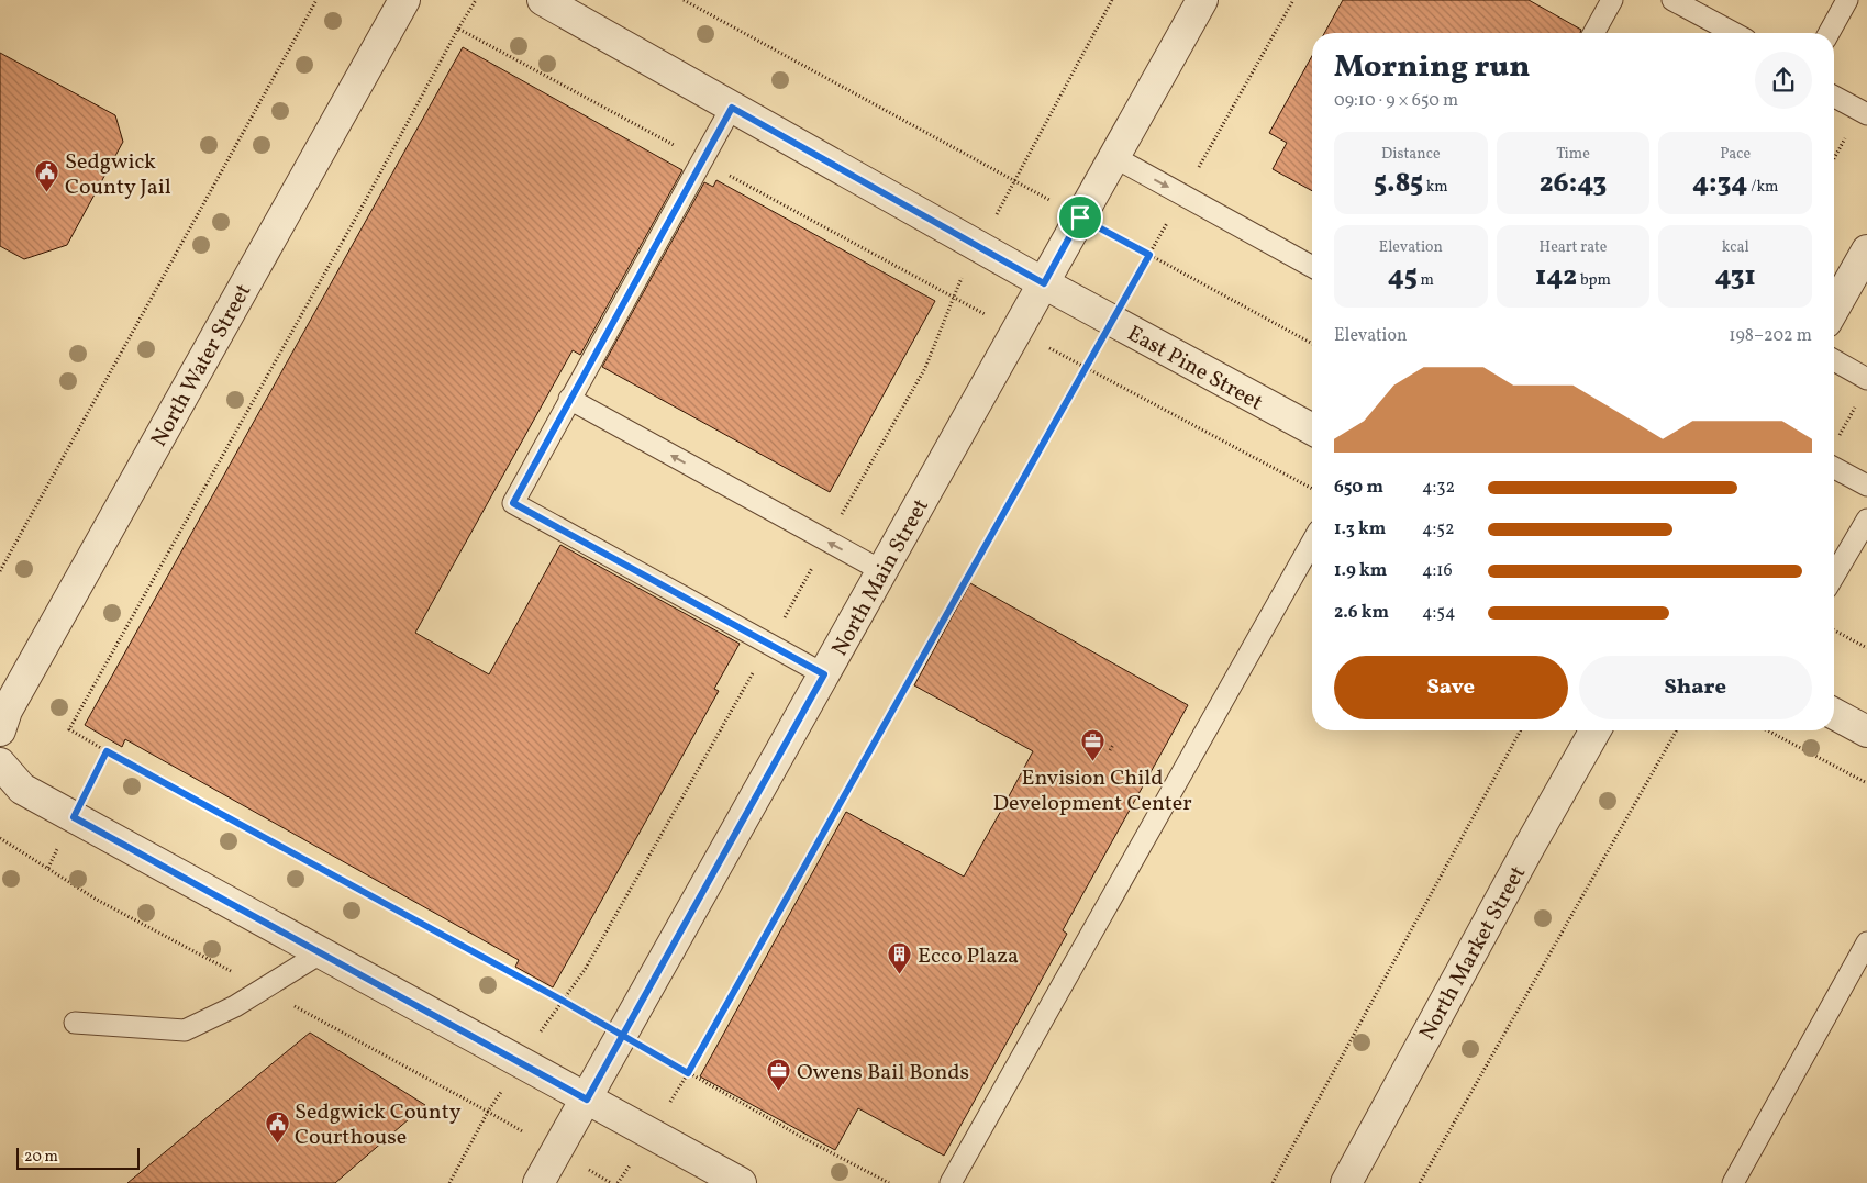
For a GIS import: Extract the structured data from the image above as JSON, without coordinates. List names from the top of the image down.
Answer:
{
  "streets": {
    "street": [
      "North Water Street",
      "East Pine Street",
      "North Main Street",
      "North Market Street"
    ]
  },
  "crossings": [
    ["East Pine Street", "North Main Street"]
  ],
  "places": {
    "public building": ["Sedgwick County Jail", "Sedgwick County Courthouse"],
    "office": ["Envision Child Development Center", "Owens Bail Bonds"],
    "building": ["Ecco Plaza"]
  },
  "scale_bar": "20 m",
  "page": {
    "heading": ["Morning run", "09:10 · 9 × 650 m"],
    "stats": [
      ["Distance", "5.85 km"],
      ["Time", "26:43"],
      ["Pace", "4:34 /km"],
      ["Elevation", "45 m"],
      ["Heart rate", "142 bpm"],
      ["kcal", "431"]
    ],
    "chart": ["Elevation", "198–202 m"],
    "list": [
      {
        "name": "650 m",
        "note": "4:32"
      },
      {
        "name": "1.3 km",
        "note": "4:52"
      },
      {
        "name": "1.9 km",
        "note": "4:16"
      },
      {
        "name": "2.6 km",
        "note": "4:54"
      }
    ],
    "buttons": ["Save", "Share"],
    "scale": "20 m"
  }
}
